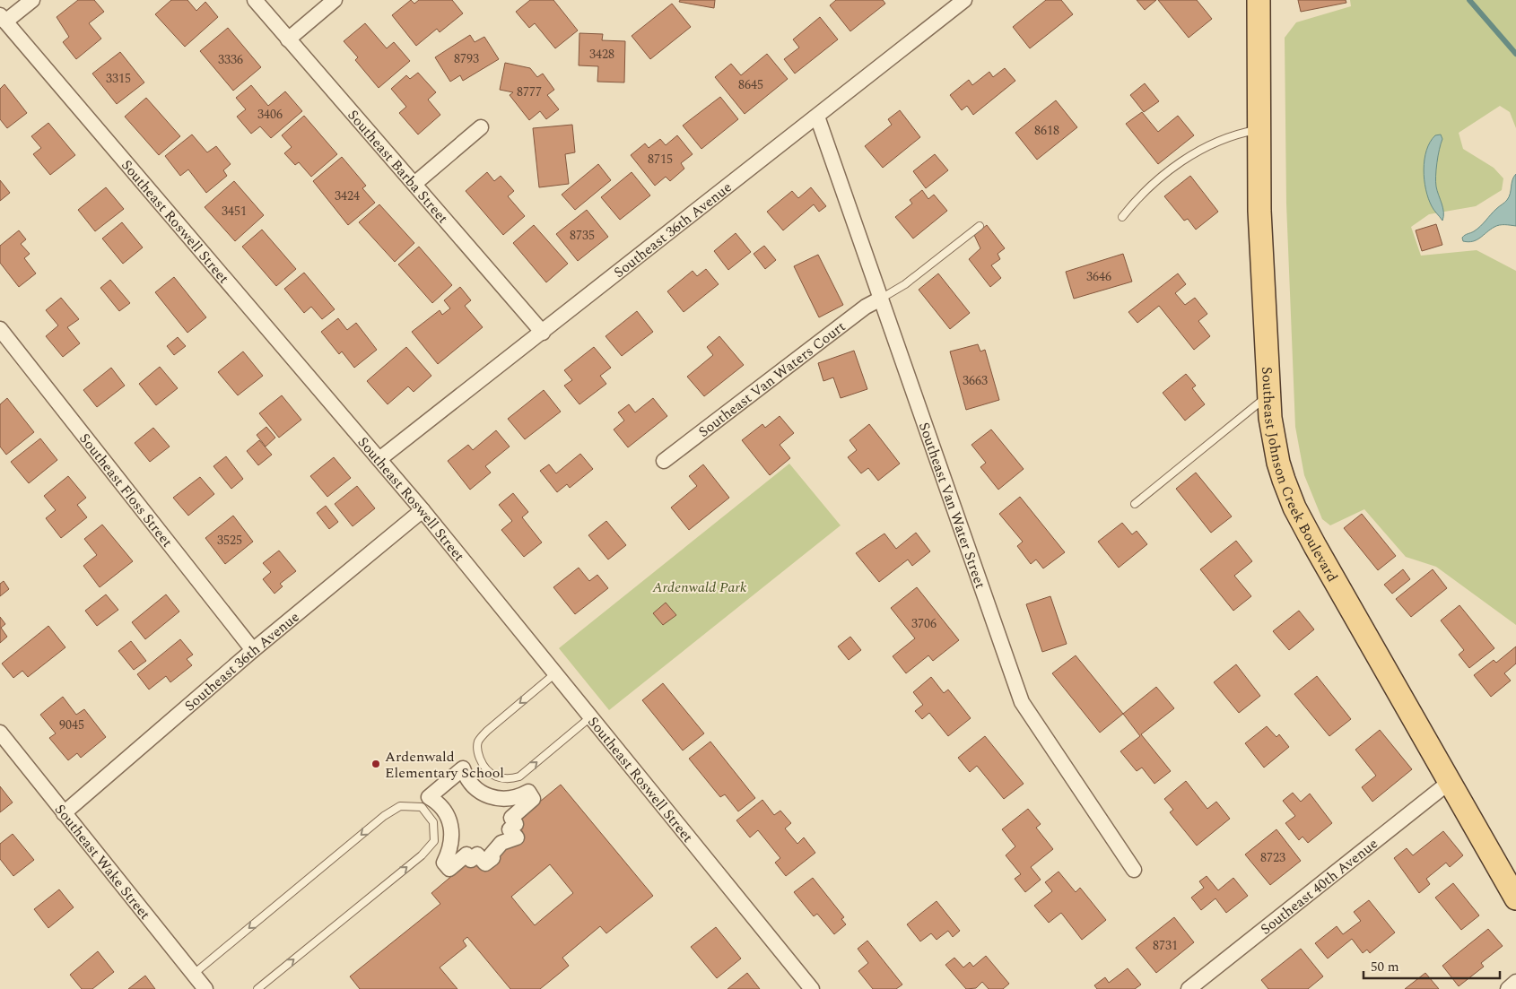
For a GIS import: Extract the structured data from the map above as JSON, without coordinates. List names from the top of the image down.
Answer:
{
  "streets": {
    "main road": ["Southeast Johnson Creek Boulevard"],
    "street": [
      "Southeast Barba Street",
      "Southeast Roswell Street",
      "Southeast 36th Avenue",
      "Southeast Van Waters Court",
      "Southeast Floss Street",
      "Southeast Van Water Street",
      "Southeast Wake Street",
      "Southeast 40th Avenue"
    ]
  },
  "crossings": [
    ["Southeast Barba Street", "Southeast 36th Avenue"],
    ["Southeast Roswell Street", "Southeast 36th Avenue"],
    ["Southeast 36th Avenue", "Southeast Floss Street"],
    ["Southeast 36th Avenue", "Southeast Van Water Street"],
    ["Southeast 36th Avenue", "Southeast Wake Street"],
    ["Southeast Van Waters Court", "Southeast Van Water Street"],
    ["Southeast Johnson Creek Boulevard", "Southeast 40th Avenue"]
  ],
  "parks": ["Ardenwald Park"],
  "places": ["Ardenwald Elementary School"],
  "house_numbers": [
    "3428",
    "8793",
    "3336",
    "3315",
    "8645",
    "8777",
    "3406",
    "8618",
    "8715",
    "3424",
    "3451",
    "8735",
    "3646",
    "3663",
    "3525",
    "3706",
    "9045",
    "8723",
    "8731"
  ],
  "scale_bar": "50 m"
}
